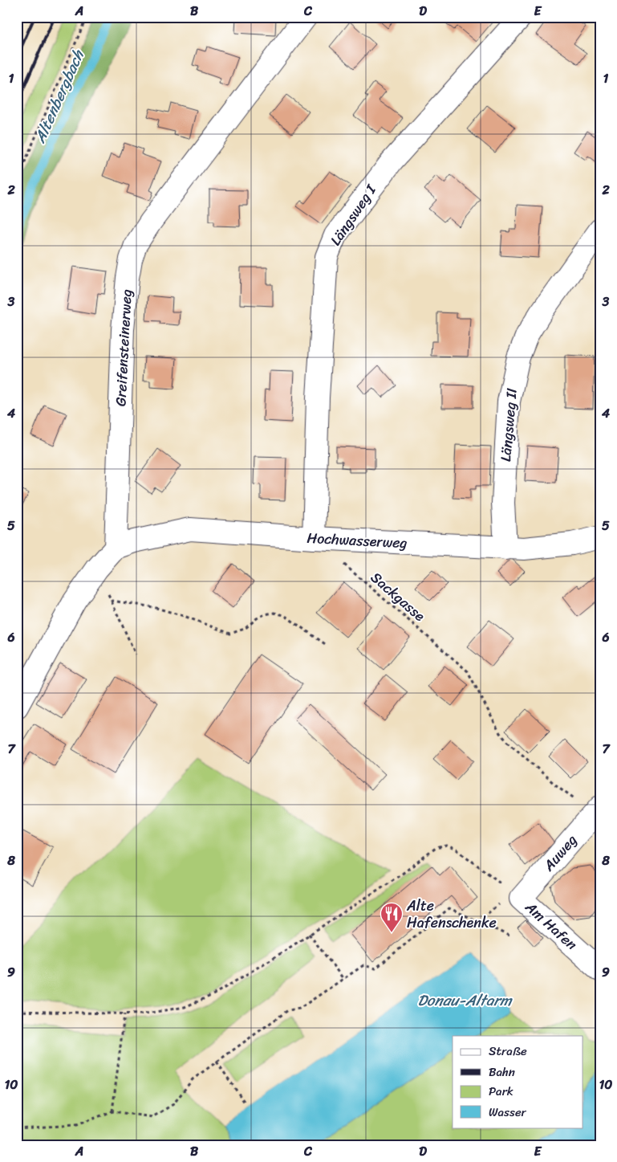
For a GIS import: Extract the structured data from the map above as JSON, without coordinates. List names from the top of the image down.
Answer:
{
  "streets": {
    "street": [
      "Längsweg I",
      "Greifensteinerweg",
      "Längsweg II",
      "Hochwasserweg",
      "Auweg",
      "Am Hafen"
    ],
    "path": ["Sackgasse"]
  },
  "crossings": [
    ["Längsweg I", "Hochwasserweg"],
    ["Greifensteinerweg", "Hochwasserweg"],
    ["Längsweg II", "Hochwasserweg"],
    ["Sackgasse", "Auweg"],
    ["Auweg", "Am Hafen"]
  ],
  "water": ["Altenbergbach", "Donau-Altarm"],
  "places": {
    "restaurant": ["Alte Hafenschenke"]
  },
  "legend": [
    "Straße",
    "Bahn",
    "Park",
    "Wasser"
  ],
  "grid": {
    "columns": [
      "A",
      "B",
      "C",
      "D",
      "E"
    ],
    "rows": [
      "1",
      "2",
      "3",
      "4",
      "5",
      "6",
      "7",
      "8",
      "9",
      "10"
    ]
  }
}
